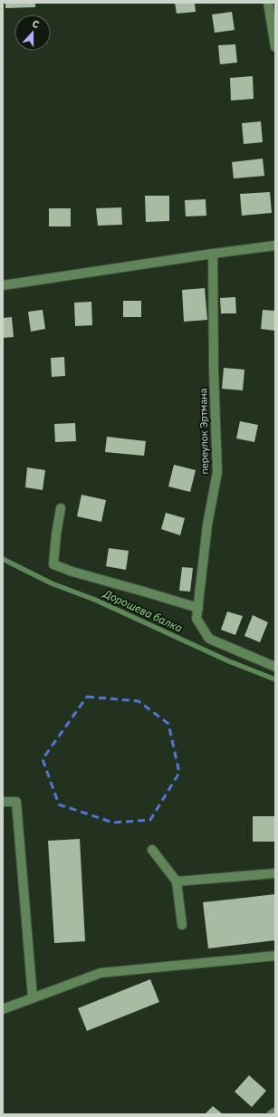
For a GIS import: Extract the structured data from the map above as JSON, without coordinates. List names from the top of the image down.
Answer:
{
  "streets": {
    "street": ["переулок Эртмана"]
  },
  "water": ["Дорошева балка"],
  "north": "top"
}
